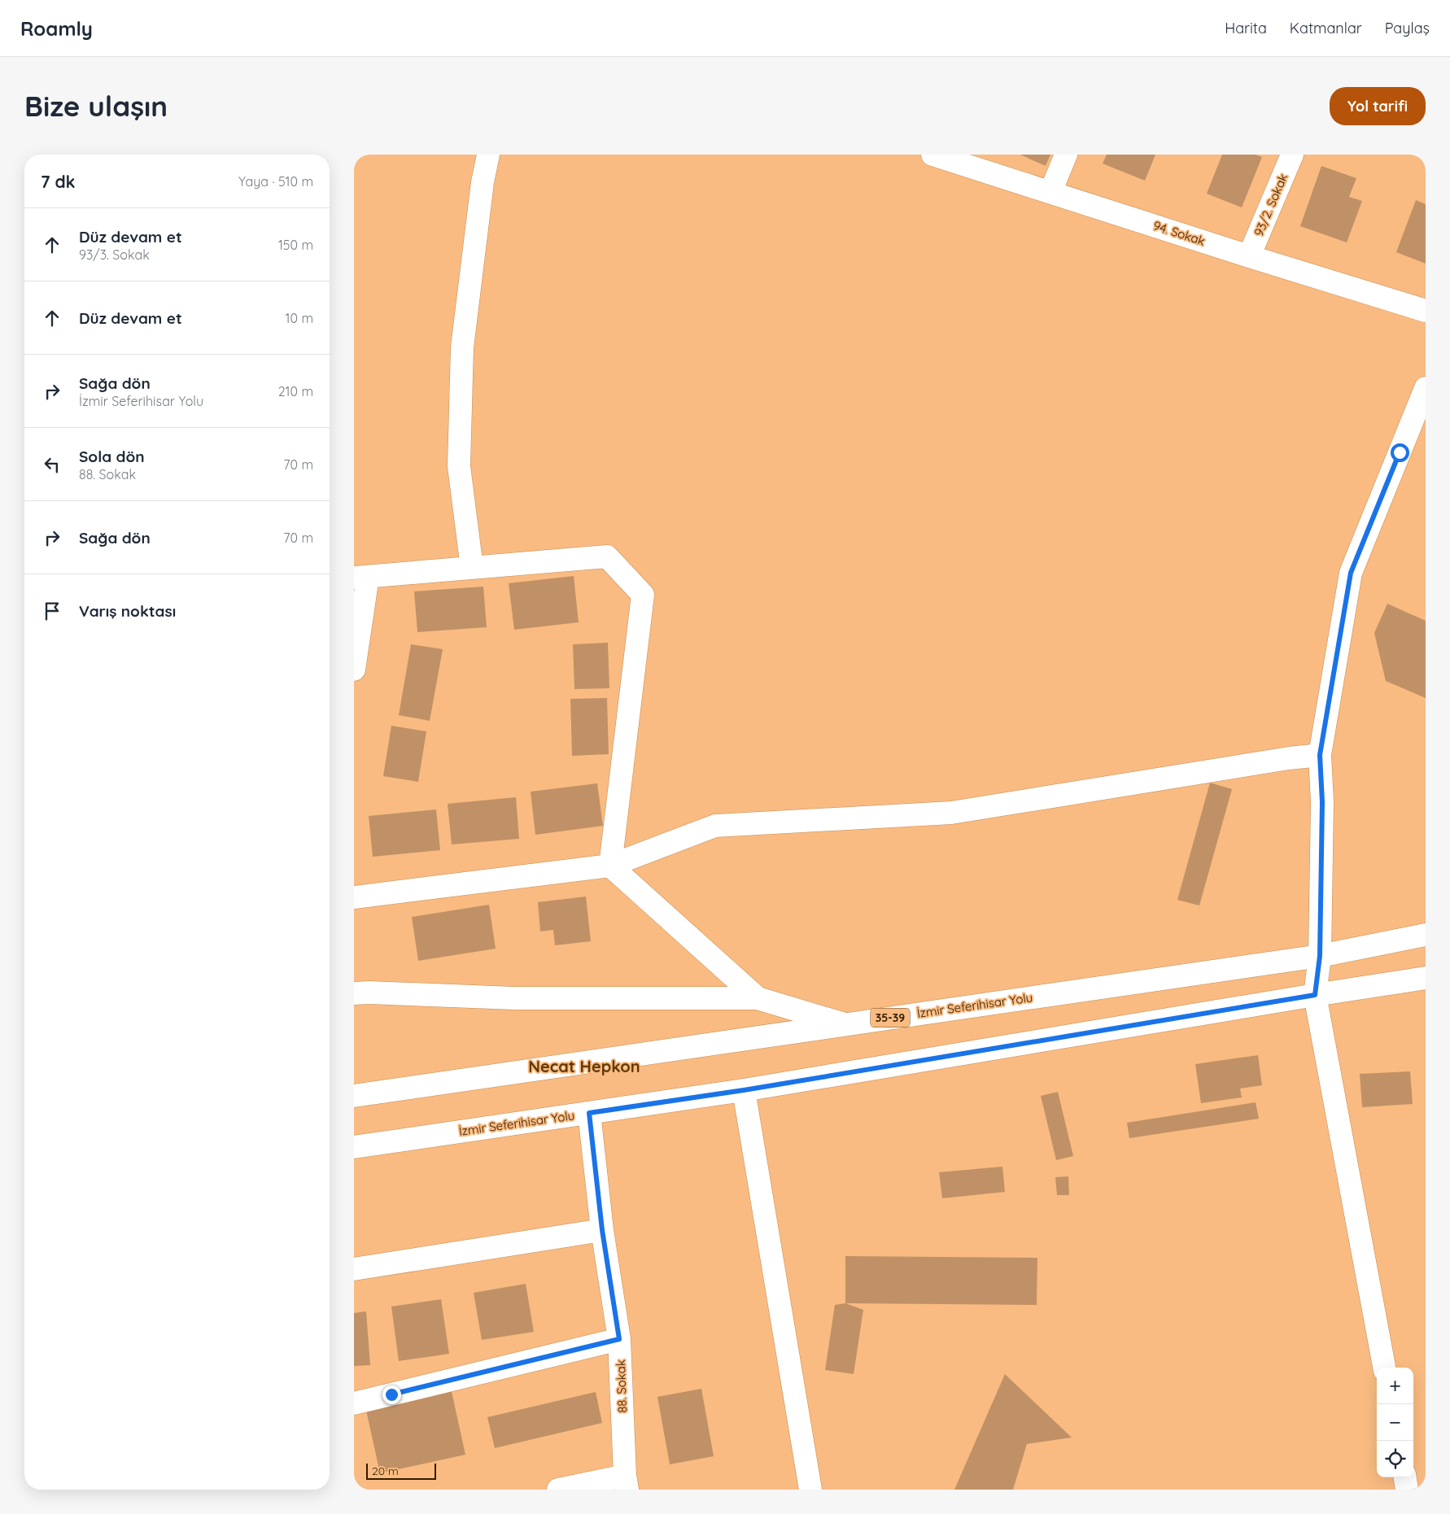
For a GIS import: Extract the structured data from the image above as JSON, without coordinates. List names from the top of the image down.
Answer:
{
  "streets": {
    "street": [
      "93/2. Sokak",
      "94. Sokak",
      "İzmir Seferihisar Yolu",
      "35-39",
      "88. Sokak"
    ]
  },
  "crossings": [
    ["93/2. Sokak", "94. Sokak"],
    ["İzmir Seferihisar Yolu", "88. Sokak"]
  ],
  "districts": ["Necat Hepkon"],
  "scale_bar": "20 m",
  "page": {
    "header": "Roamly",
    "nav": ["Harita", "Katmanlar", "Paylaş"],
    "buttons": "Yol tarifi",
    "title": "Bize ulaşın",
    "heading": ["7 dk", "Yaya · 510 m"],
    "list": [
      ["Düz devam et", "93/3. Sokak", "150 m"],
      ["Düz devam et", "10 m"],
      ["Sağa dön", "İzmir Seferihisar Yolu", "210 m"],
      ["Sola dön", "88. Sokak", "70 m"],
      ["Sağa dön", "70 m"],
      "Varış noktası"
    ],
    "map_buttons": ["+", "−"],
    "scale": "20 m"
  }
}
